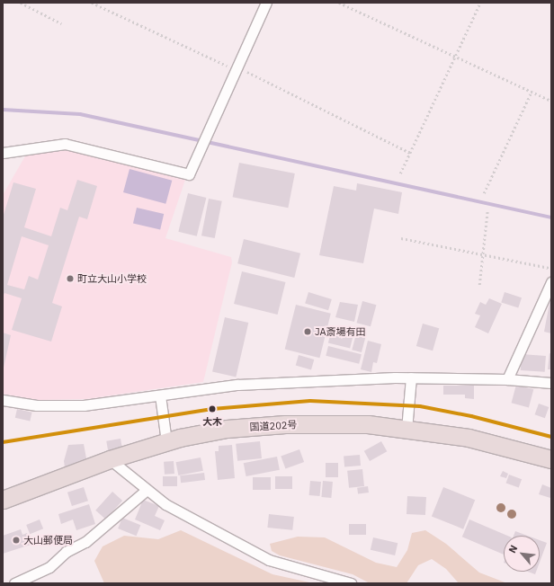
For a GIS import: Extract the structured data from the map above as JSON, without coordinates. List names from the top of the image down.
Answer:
{
  "streets": {
    "highway": ["国道202号"]
  },
  "places": [
    "町立大山小学校",
    "JA斎場有田",
    "大木",
    "大山郵便局"
  ],
  "north": "top left"
}
